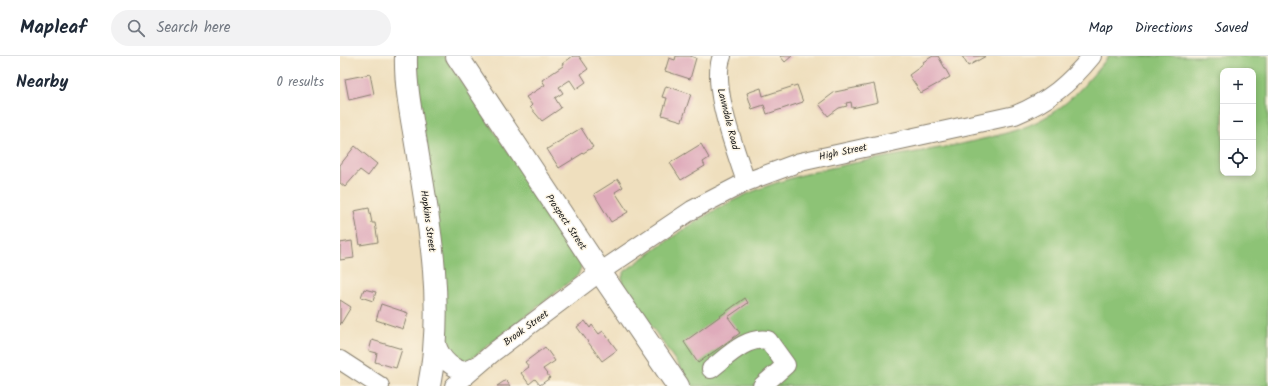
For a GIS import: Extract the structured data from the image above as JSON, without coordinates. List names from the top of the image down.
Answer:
{
  "streets": {
    "main road": ["Hopkins Street", "Prospect Street"],
    "street": ["Lawndale Road", "High Street", "Brook Street"]
  },
  "crossings": [
    ["Lawndale Road", "High Street"],
    ["High Street", "Prospect Street"],
    ["High Street", "Brook Street"],
    ["Prospect Street", "Brook Street"]
  ],
  "page": {
    "header": "Mapleaf",
    "search": "Search here",
    "nav": ["Map", "Directions", "Saved"],
    "heading": ["Nearby", "0 results"],
    "map_buttons": ["+", "−"]
  }
}
